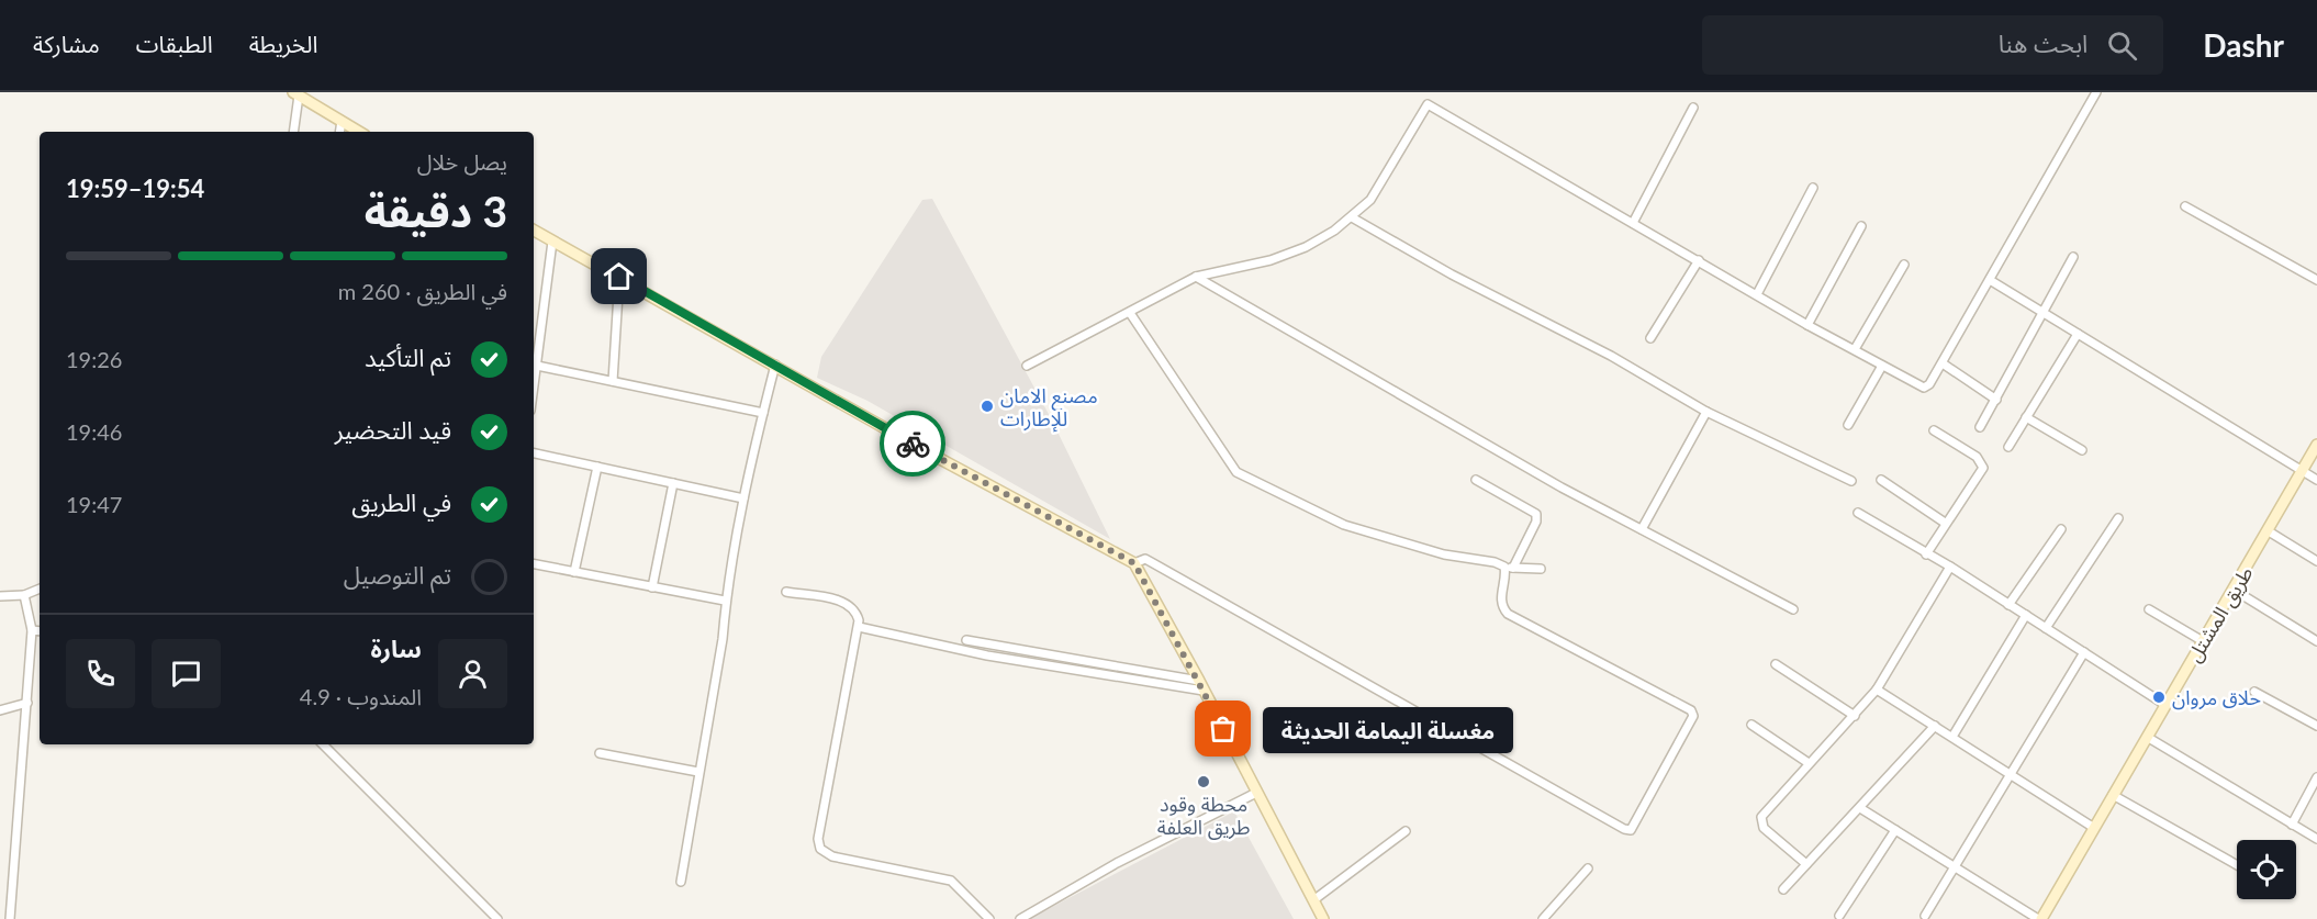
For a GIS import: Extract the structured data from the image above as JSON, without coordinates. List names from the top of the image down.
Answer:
{
  "streets": {
    "street": ["طريق المشتل"]
  },
  "places": [
    "مصنع الامان للإطارات",
    "حلاق مروان",
    "مغسلة اليمامة الحديثة",
    "محطة وقود طريق العلفة"
  ],
  "page": {
    "header": "Dashr",
    "search": "ابحث هنا",
    "nav": ["الخريطة", "الطبقات", "مشاركة"],
    "heading": ["3 دقيقة", "يصل خلال", "19:54–19:59"],
    "panel": ["سارة", "المندوب · 4.9"],
    "bar": "في الطريق · 260 m",
    "list": [
      ["تم التأكيد", "19:26"],
      ["قيد التحضير", "19:46"],
      ["في الطريق", "19:47"],
      "تم التوصيل"
    ],
    "bubble": "مغسلة اليمامة الحديثة"
  }
}
